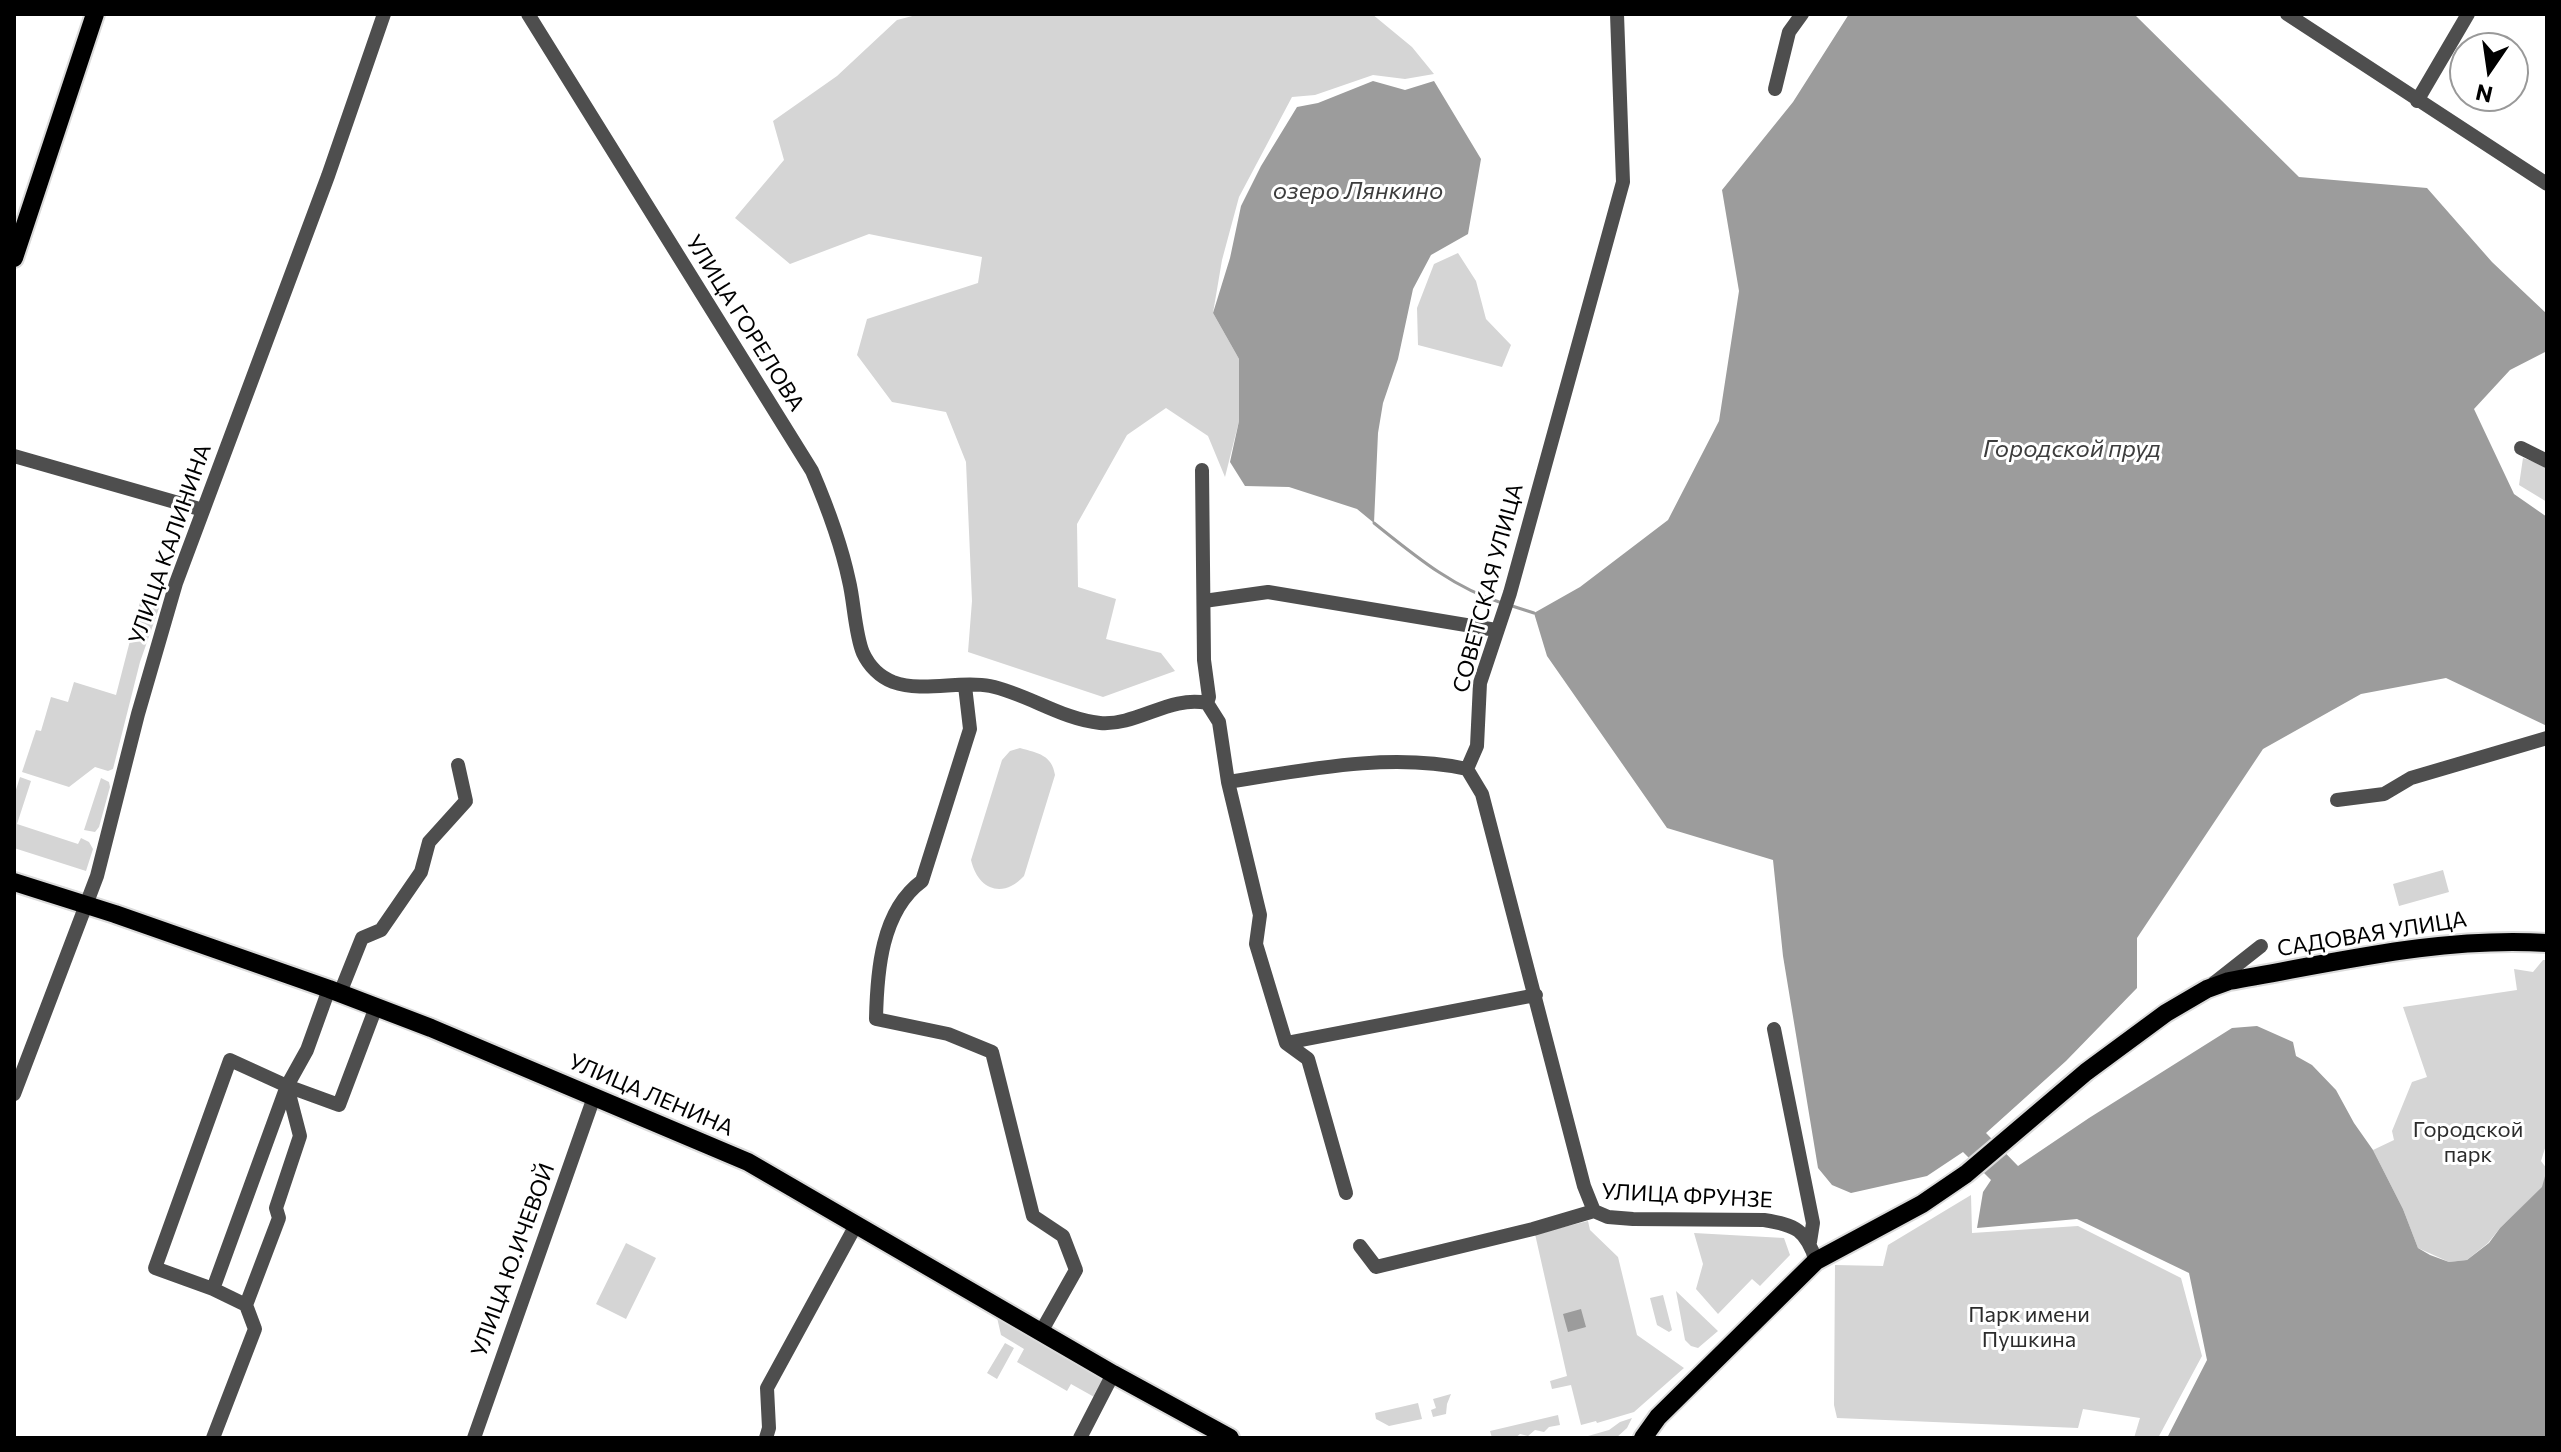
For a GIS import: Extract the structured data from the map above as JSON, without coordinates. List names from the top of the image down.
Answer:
{
  "streets": {
    "main road": ["САДОВАЯ УЛИЦА", "УЛИЦА ЛЕНИНА"],
    "street": [
      "УЛИЦА ГОРЕЛОВА",
      "УЛИЦА КАЛИНИНА",
      "СОВЕТСКАЯ УЛИЦА",
      "УЛИЦА ФРУНЗЕ",
      "УЛИЦА Ю.ИЧЕВОЙ"
    ]
  },
  "crossings": [
    ["УЛИЦА КАЛИНИНА", "УЛИЦА ЛЕНИНА"],
    ["УЛИЦА ЛЕНИНА", "УЛИЦА Ю.ИЧЕВОЙ"]
  ],
  "water": ["озеро Лянкино", "Городской пруд"],
  "parks": ["Городской парк", "Парк имени Пушкина"],
  "north": "bottom"
}
